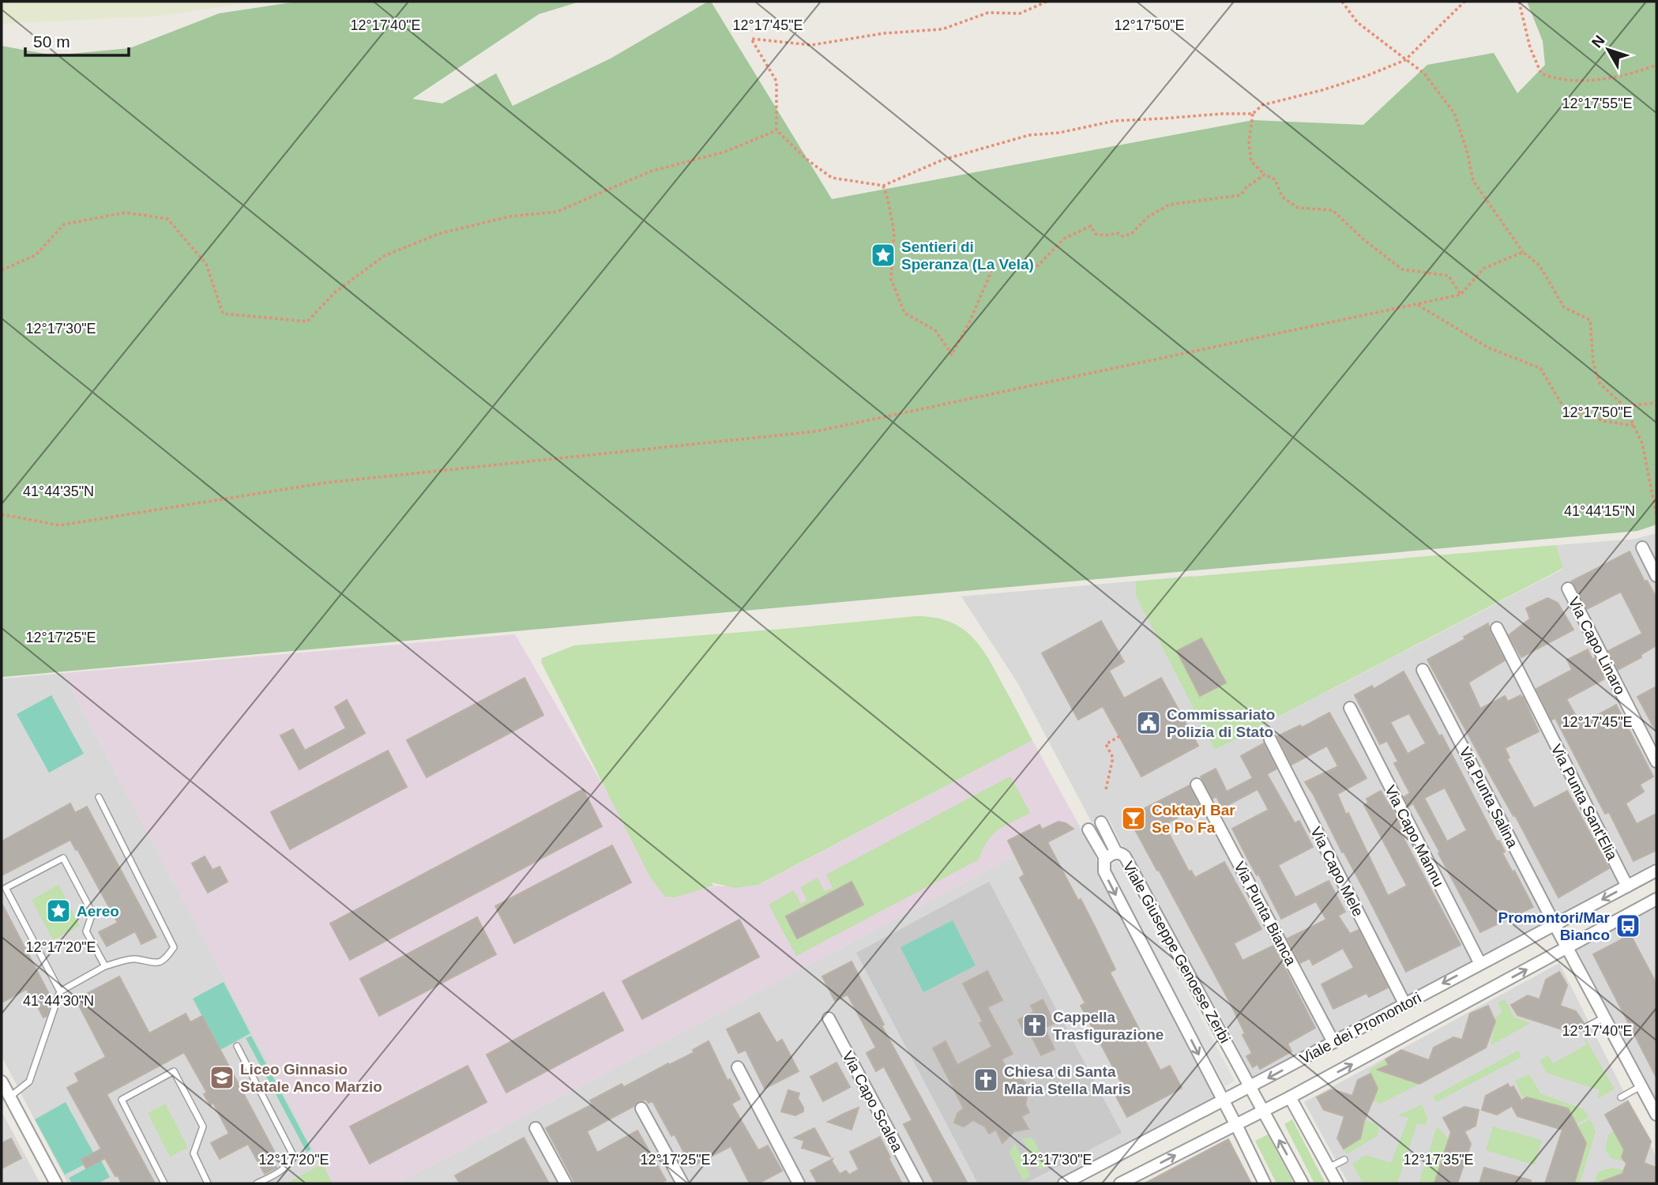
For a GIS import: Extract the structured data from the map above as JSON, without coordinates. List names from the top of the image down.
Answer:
{
  "streets": {
    "street": [
      "Via Capo Linaro",
      "Via Punta Salina",
      "Via Punta Sant'Elia",
      "Via Capo Mannu",
      "Via Capo Mele",
      "Via Punta Bianca",
      "Viale Giuseppe Genoese Zerbi",
      "Viale dei Promontori",
      "Via Capo Scalea"
    ]
  },
  "crossings": [
    ["Via Punta Salina", "Viale dei Promontori"],
    ["Via Punta Sant'Elia", "Viale dei Promontori"],
    ["Via Capo Mannu", "Viale dei Promontori"],
    ["Via Capo Mele", "Viale dei Promontori"],
    ["Via Punta Bianca", "Viale dei Promontori"],
    ["Viale Giuseppe Genoese Zerbi", "Viale dei Promontori"]
  ],
  "places": {
    "place": ["Sentieri di Speranza (La Vela)", "Aereo"],
    "public building": ["Commissariato Polizia di Stato"],
    "bar": ["Coktayl Bar Se Po Fa"],
    "bus stop": ["Promontori/Mar Bianco"],
    "church": ["Cappella Trasfigurazione", "Chiesa di Santa Maria Stella Maris"],
    "school or university": ["Liceo Ginnasio Statale Anco Marzio"]
  },
  "scale_bar": "50 m",
  "north": "top left",
  "coordinates": [
    "12°17'40\"E",
    "12°17'45\"E",
    "12°17'50\"E",
    "12°17'55\"E",
    "12°17'30\"E",
    "41°44'35\"N",
    "41°44'15\"N",
    "12°17'25\"E",
    "12°17'20\"E",
    "41°44'30\"N",
    "12°17'35\"E"
  ]
}
